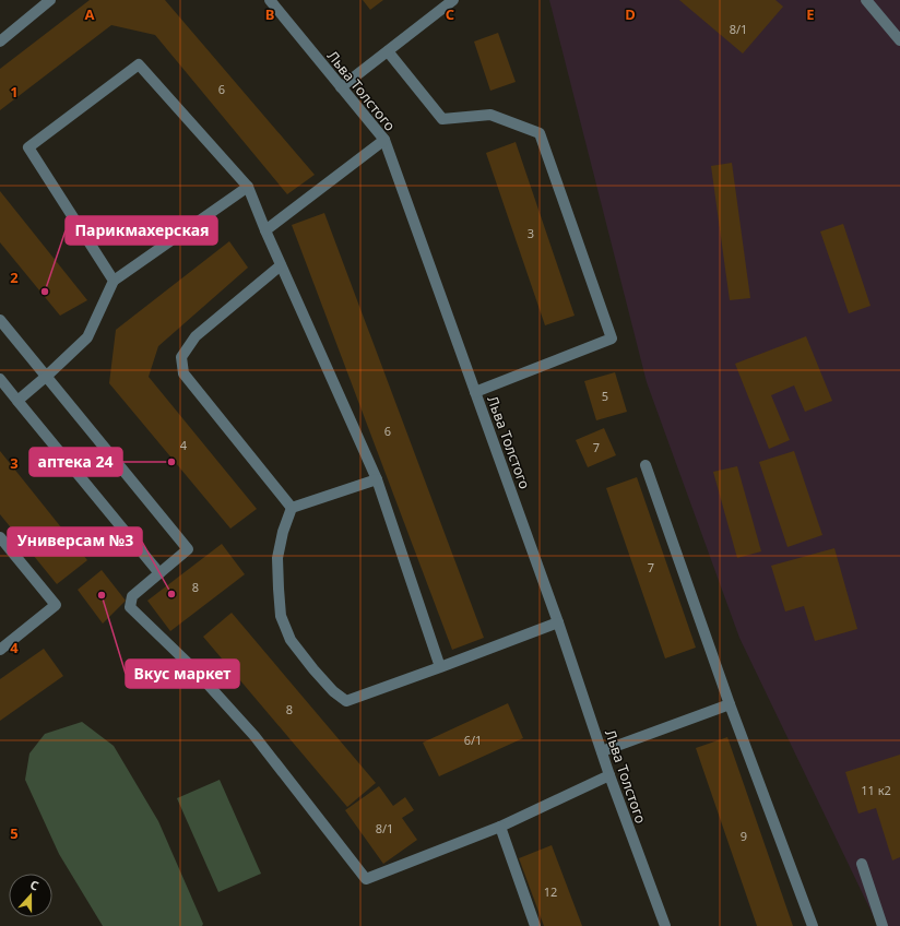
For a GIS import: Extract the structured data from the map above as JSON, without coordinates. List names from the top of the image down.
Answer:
{
  "streets": {
    "street": ["Льва Толстого"]
  },
  "places": [
    "Парикмахерская",
    "аптека 24",
    "Универсам №3",
    "Вкус маркет"
  ],
  "house_numbers": [
    "8/1",
    "6",
    "3",
    "5",
    "6",
    "4",
    "7",
    "7",
    "8",
    "8",
    "6/1",
    "11 к2",
    "8/1",
    "9",
    "12"
  ],
  "north": "top",
  "grid": {
    "columns": [
      "A",
      "B",
      "C",
      "D",
      "E"
    ],
    "rows": [
      "1",
      "2",
      "3",
      "4",
      "5"
    ]
  }
}
